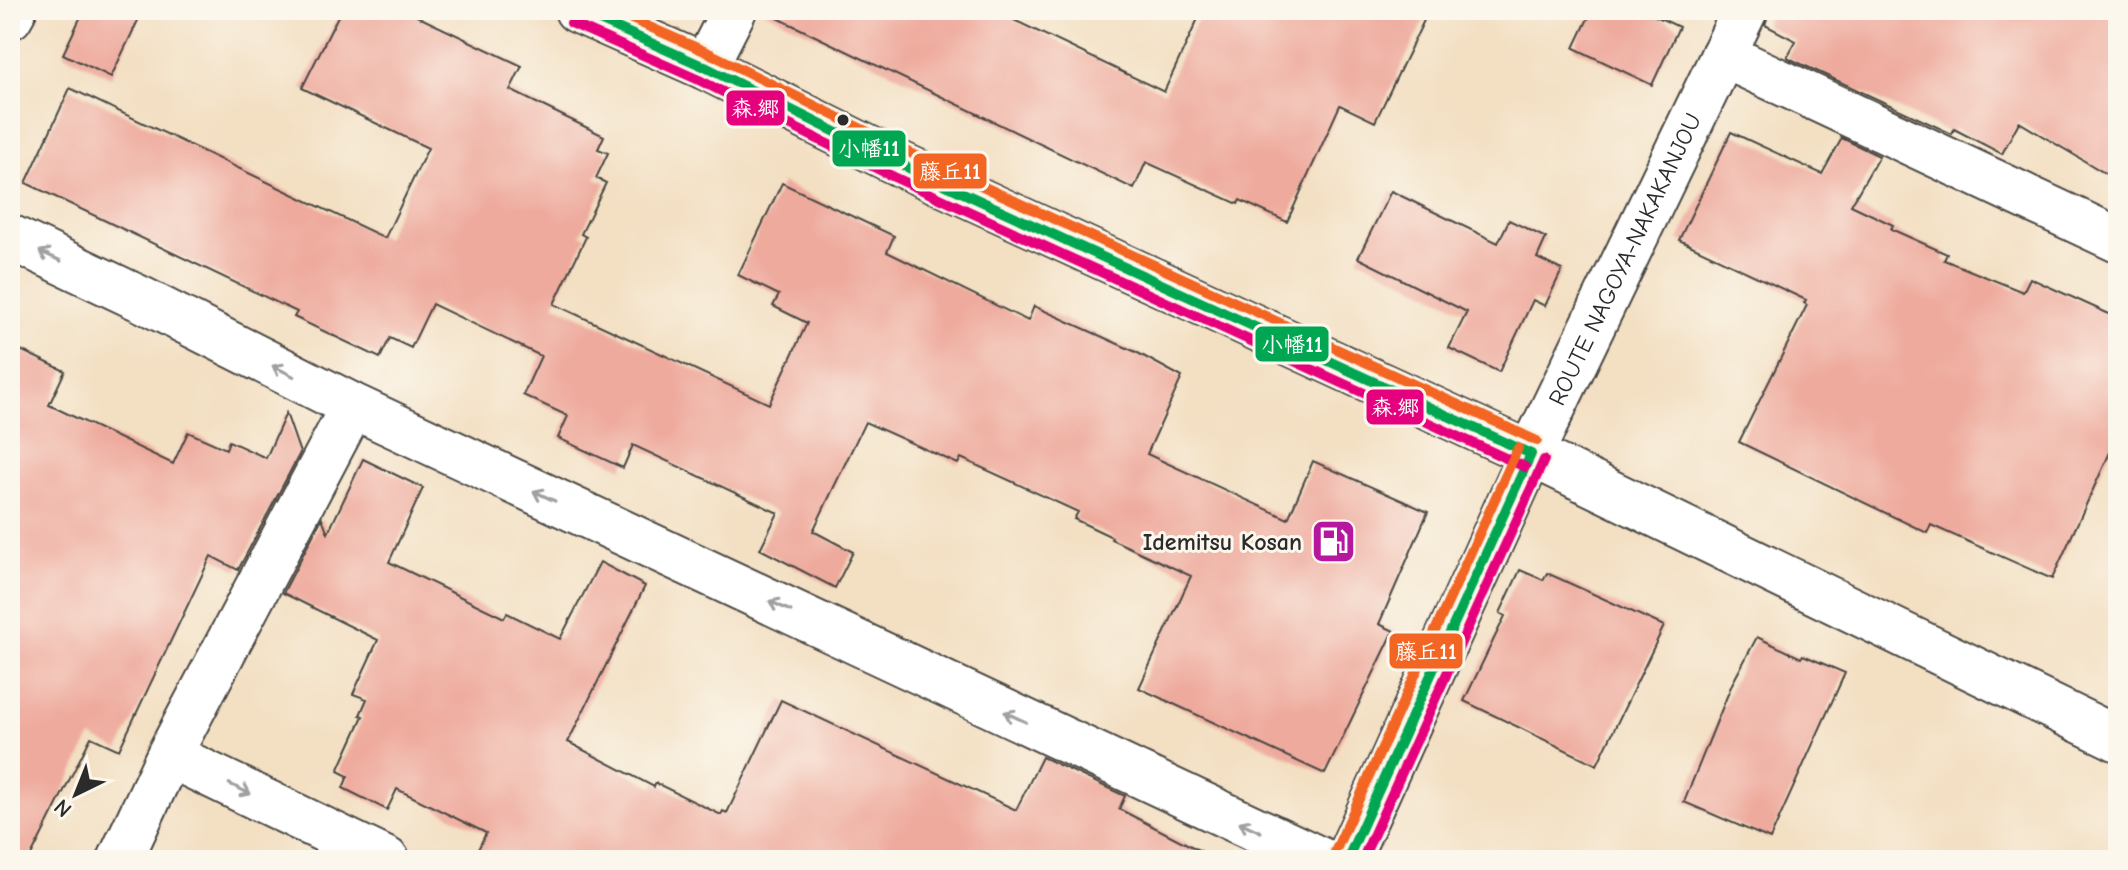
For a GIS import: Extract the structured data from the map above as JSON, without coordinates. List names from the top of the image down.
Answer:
{
  "streets": {
    "street": ["ROUTE NAGOYA-NAKAKANJOU"]
  },
  "places": {
    "fuel station": ["Idemitsu Kosan"]
  },
  "lines": ["transit line 小幡11", "transit line 藤丘11", "transit line 森.郷"],
  "north": "bottom left"
}
